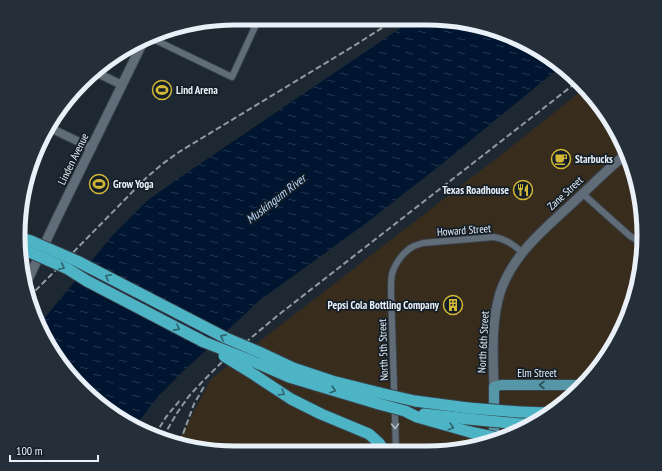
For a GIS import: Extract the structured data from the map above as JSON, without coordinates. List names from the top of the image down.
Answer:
{
  "streets": {
    "main road": [
      "Linden Avenue",
      "Zane Street",
      "North 6th Street",
      "Elm Street"
    ],
    "street": ["Howard Street", "North 5th Street"]
  },
  "crossings": [
    ["Zane Street", "Howard Street"],
    ["Zane Street", "North 6th Street"],
    ["Howard Street", "North 6th Street"],
    ["Howard Street", "North 5th Street"],
    ["North 6th Street", "Elm Street"]
  ],
  "one_way": ["North 5th Street", "Elm Street"],
  "water": ["Muskingum River"],
  "places": {
    "sports": ["Lind Arena", "Grow Yoga"],
    "cafe": ["Starbucks"],
    "restaurant": ["Texas Roadhouse"],
    "building": ["Pepsi Cola Bottling Company"]
  },
  "scale_bar": "100 m"
}
